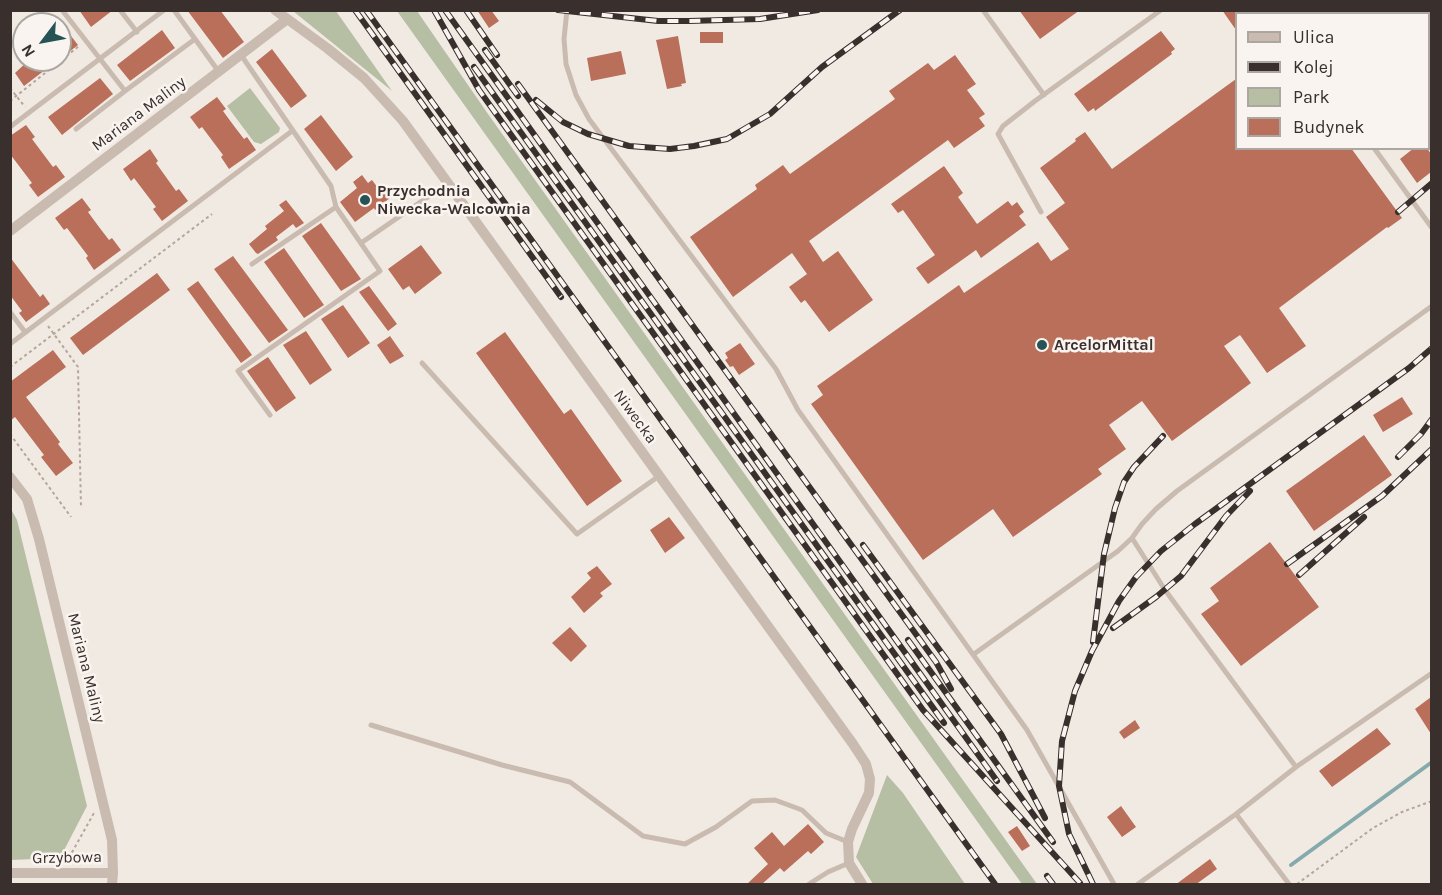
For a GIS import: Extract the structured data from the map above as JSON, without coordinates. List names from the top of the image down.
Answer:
{
  "streets": {
    "street": ["Mariana Maliny", "Niwecka", "Grzybowa"]
  },
  "crossings": [
    ["Mariana Maliny", "Niwecka"],
    ["Mariana Maliny", "Grzybowa"]
  ],
  "places": ["Przychodnia Niwecka-Walcownia", "ArcelorMittal"],
  "legend": [
    "Ulica",
    "Kolej",
    "Park",
    "Budynek"
  ],
  "north": "bottom left"
}
